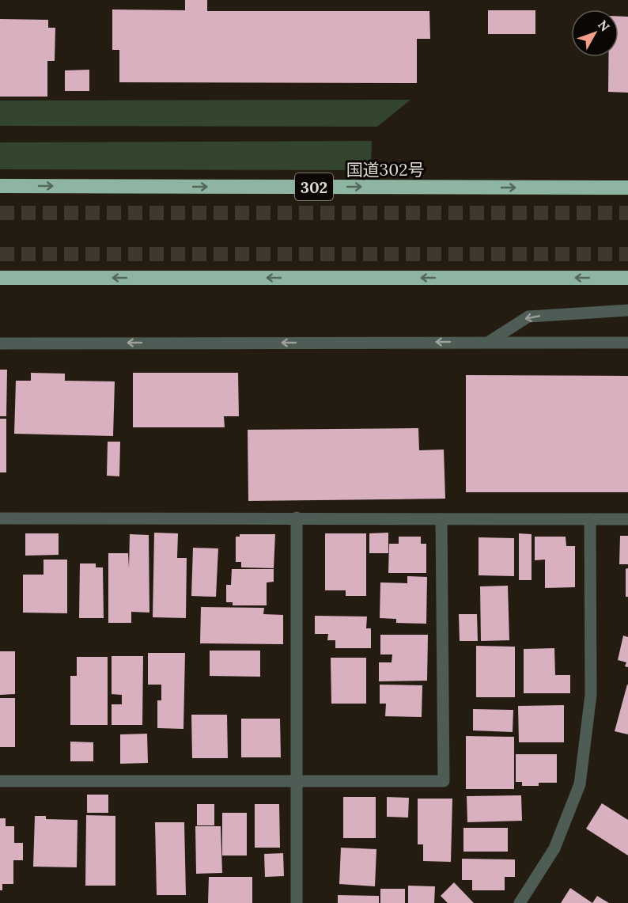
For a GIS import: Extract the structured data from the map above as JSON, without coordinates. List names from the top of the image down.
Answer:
{
  "streets": {
    "highway": ["国道302号", "302"]
  },
  "north": "top right"
}
